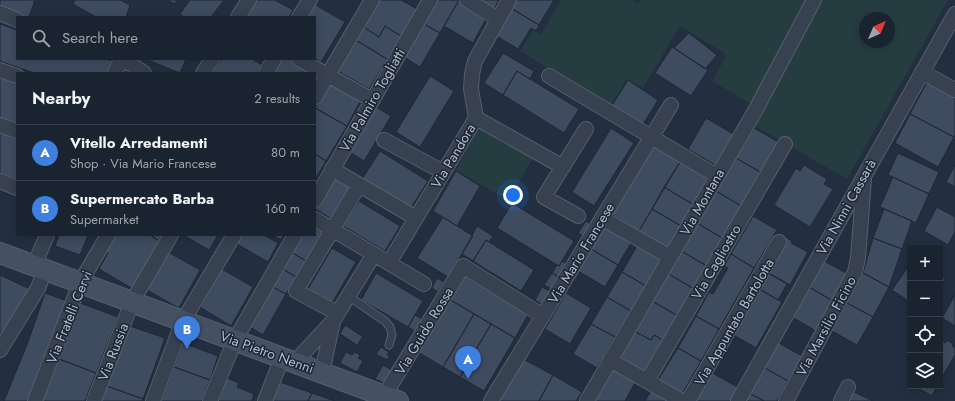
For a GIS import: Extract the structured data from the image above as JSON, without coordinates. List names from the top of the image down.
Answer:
{
  "streets": {
    "main road": ["Via Pietro Nenni"],
    "street": [
      "Via Palmiro Togliatti",
      "Via Pandora",
      "Via Montana",
      "Via Ninni Cassarà",
      "Via Mario Francese",
      "Via Cagliostro",
      "Via Fratelli Cervi",
      "Via Appuntato Bartolotta",
      "Via Marsilio Ficino",
      "Via Guido Rossa",
      "Via Russia"
    ]
  },
  "crossings": [
    ["Via Ninni Cassarà", "Via Marsilio Ficino"],
    ["Via Mario Francese", "Via Guido Rossa"],
    ["Via Fratelli Cervi", "Via Pietro Nenni"],
    ["Via Guido Rossa", "Via Pietro Nenni"],
    ["Via Russia", "Via Pietro Nenni"]
  ],
  "north": "top right",
  "page": {
    "search": "Search here",
    "heading": ["Nearby", "2 results"],
    "list": [
      {
        "mark": "A",
        "name": "Vitello Arredamenti",
        "note": "Shop · Via Mario Francese",
        "value": "80 m"
      },
      {
        "mark": "B",
        "name": "Supermercato Barba",
        "note": "Supermarket",
        "value": "160 m"
      }
    ],
    "map_buttons": ["+", "−"],
    "pins": ["B", "A"]
  }
}
